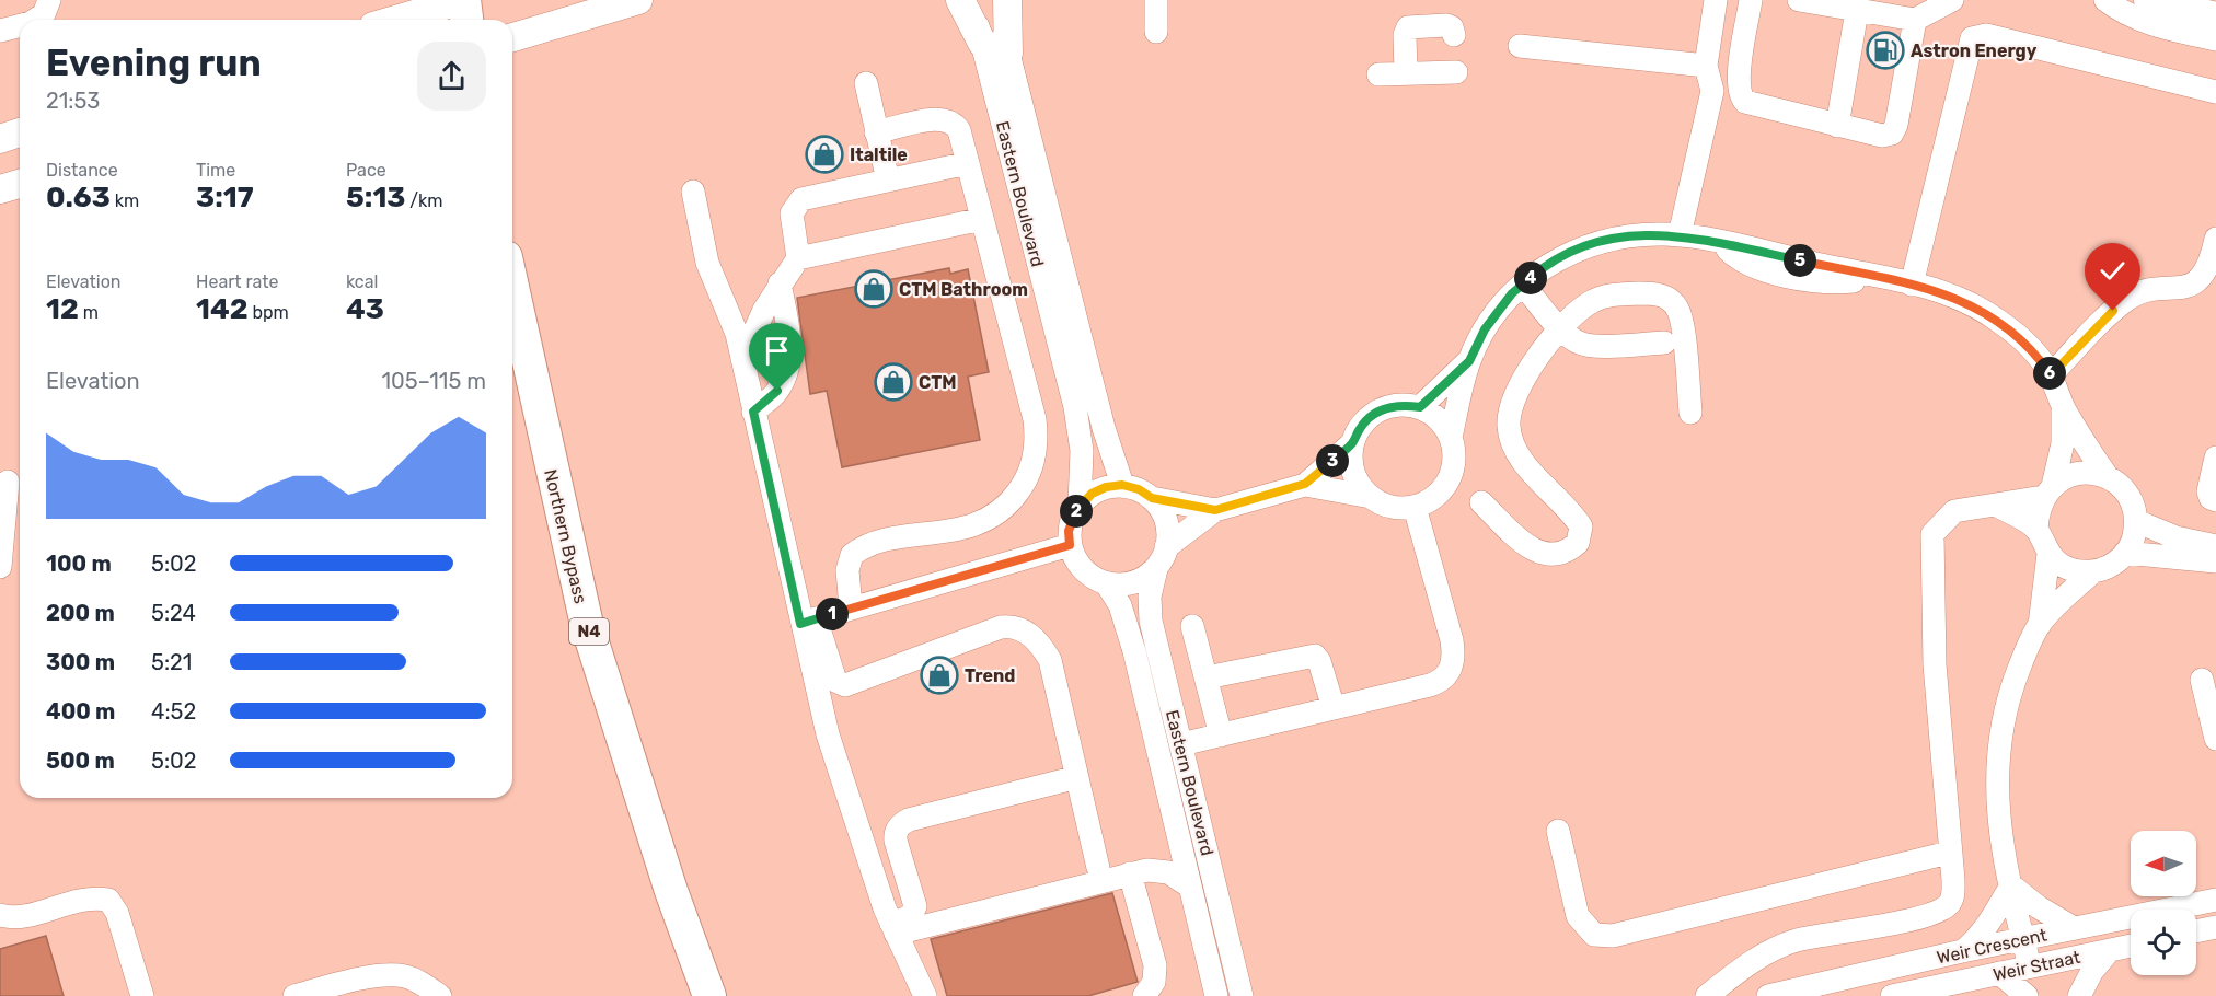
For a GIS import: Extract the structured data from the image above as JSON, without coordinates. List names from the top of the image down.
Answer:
{
  "streets": {
    "highway": ["Northern Bypass", "N4"],
    "street": ["Eastern Boulevard", "Weir Crescent", "Weir Straat"]
  },
  "places": {
    "fuel station": ["Astron Energy"],
    "shop": [
      "Italtile",
      "CTM Bathroom",
      "CTM",
      "Trend"
    ]
  },
  "north": "left",
  "page": {
    "heading": ["Evening run", "21:53"],
    "stats": [
      ["Distance", "0.63 km"],
      ["Time", "3:17"],
      ["Pace", "5:13 /km"],
      ["Elevation", "12 m"],
      ["Heart rate", "142 bpm"],
      ["kcal", "43"]
    ],
    "pins": [
      "5",
      "4",
      "6",
      "3",
      "2",
      "1"
    ],
    "chart": ["Elevation", "105–115 m"],
    "list": [
      {
        "name": "100 m",
        "note": "5:02"
      },
      {
        "name": "200 m",
        "note": "5:24"
      },
      {
        "name": "300 m",
        "note": "5:21"
      },
      {
        "name": "400 m",
        "note": "4:52"
      },
      {
        "name": "500 m",
        "note": "5:02"
      }
    ]
  }
}
